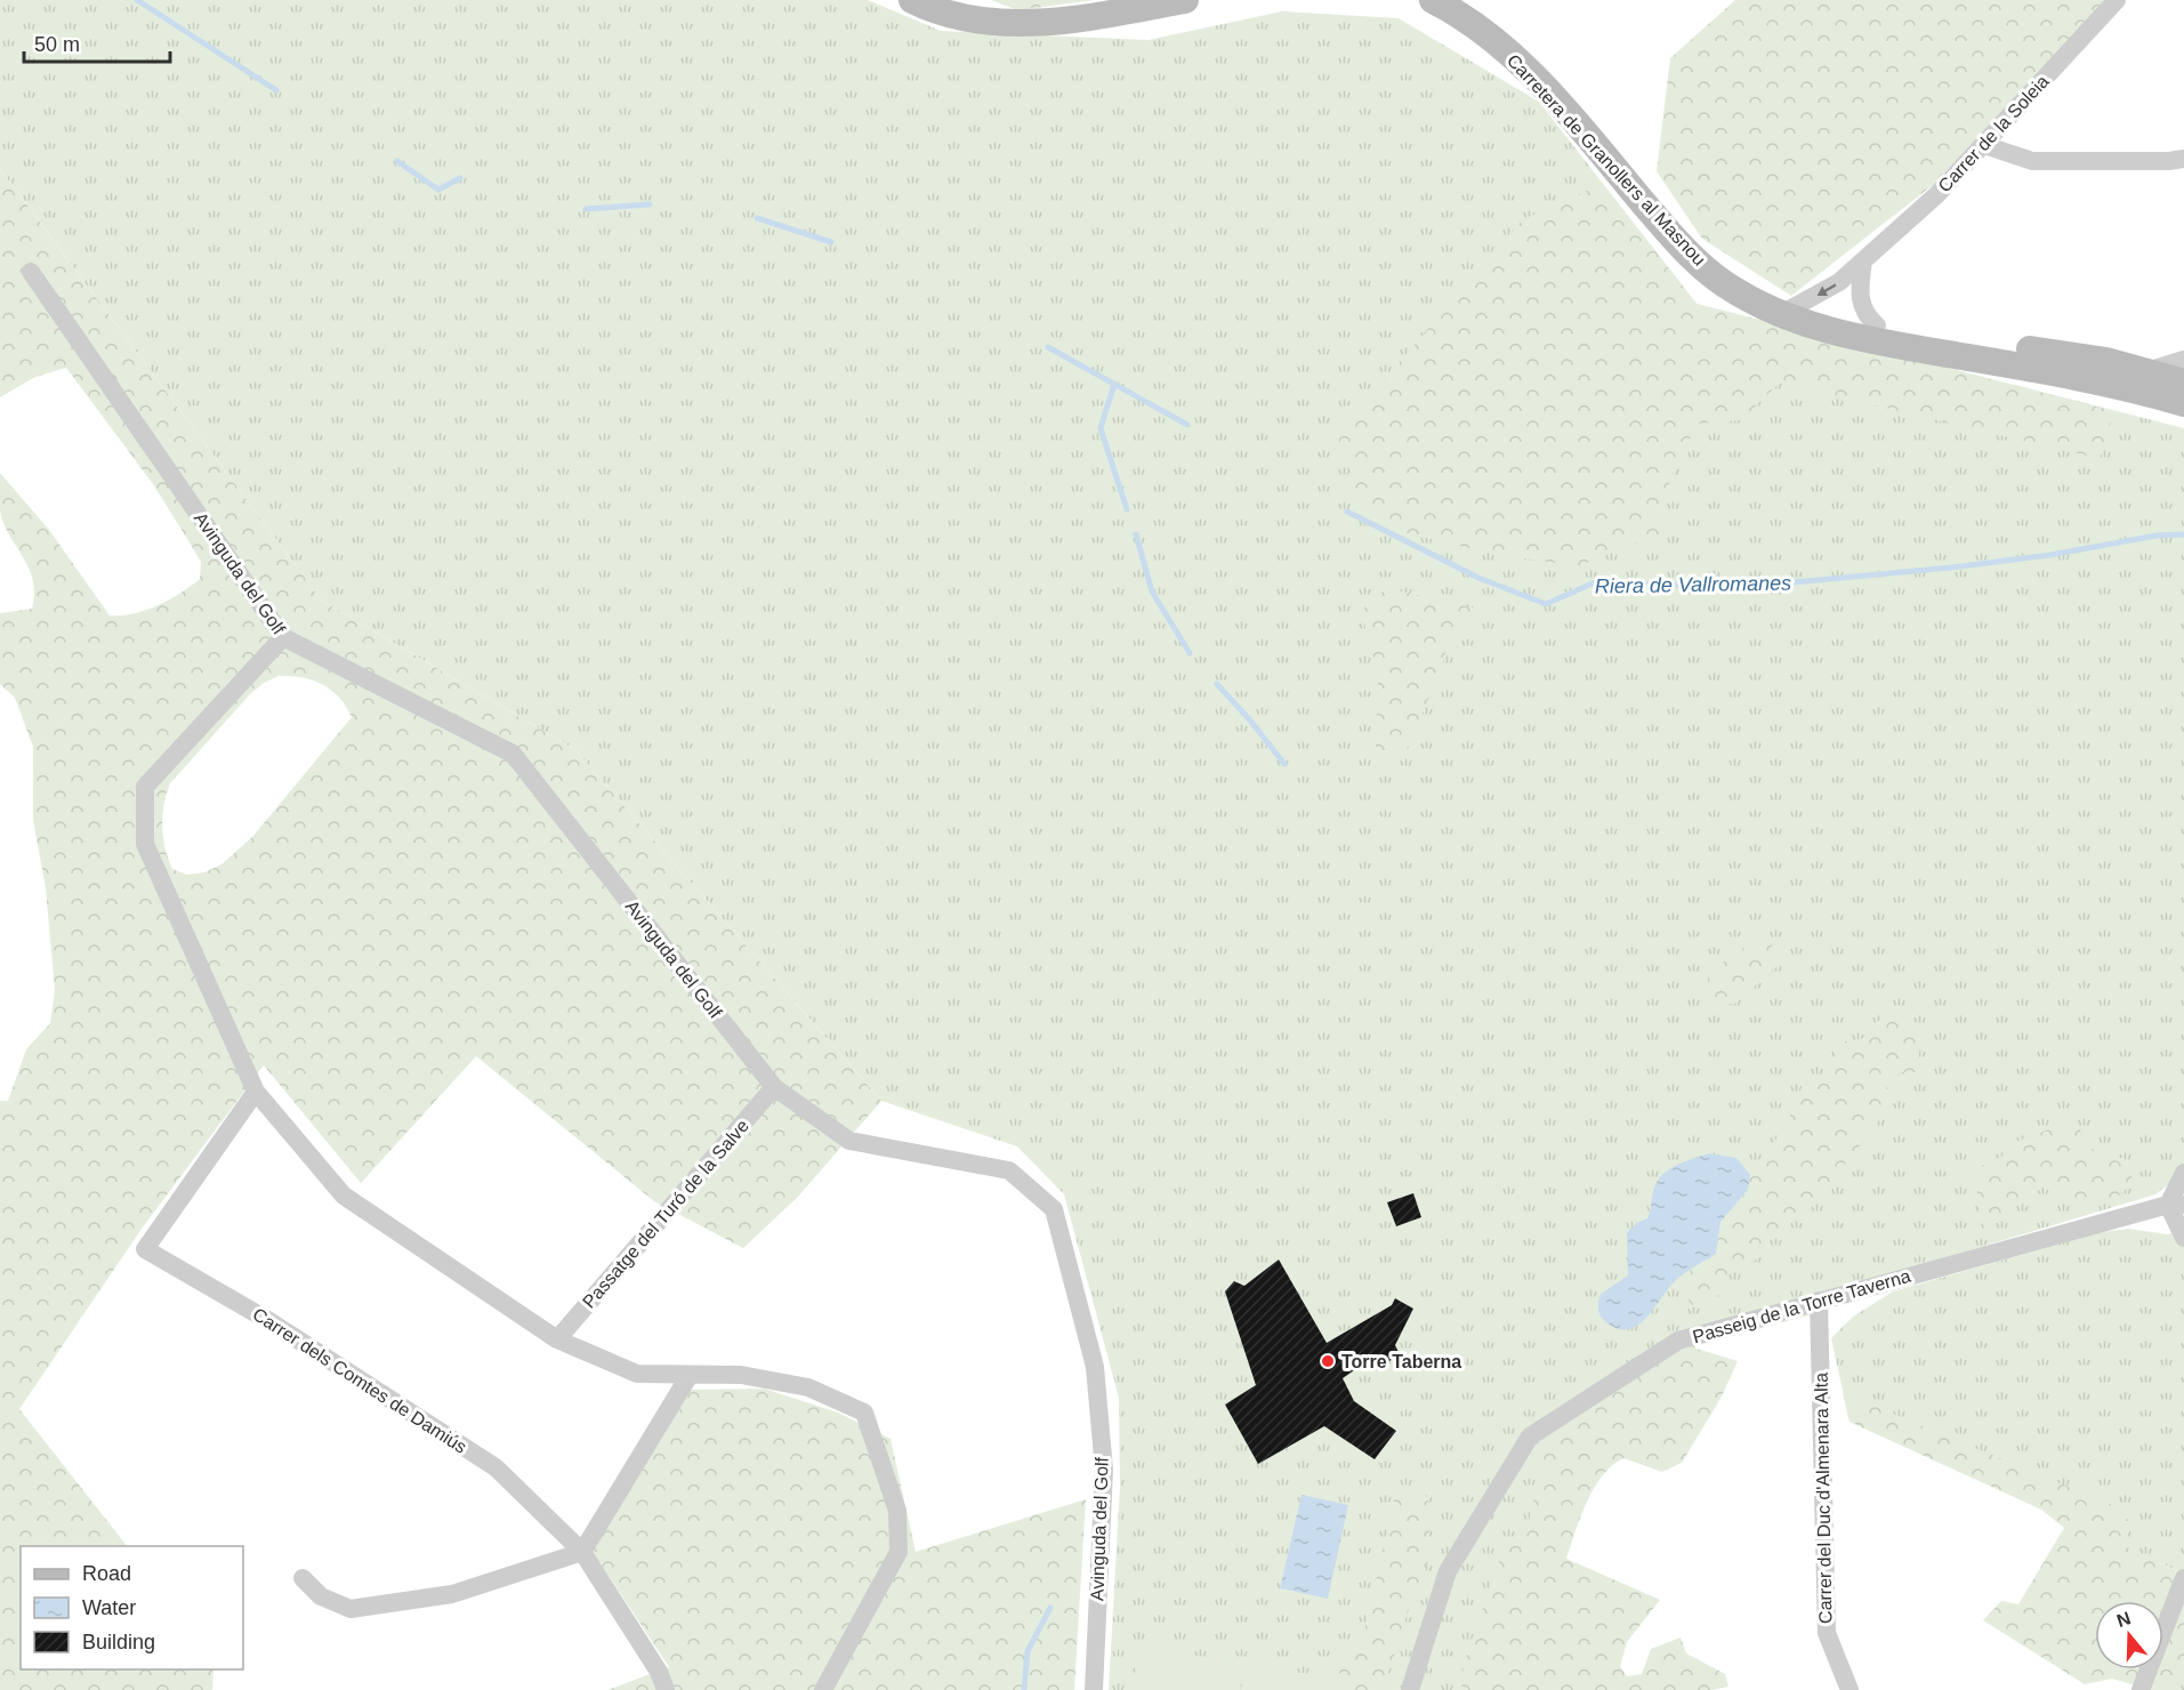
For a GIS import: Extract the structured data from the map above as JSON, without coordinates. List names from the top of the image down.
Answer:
{
  "streets": {
    "main road": ["Carretera de Granollers al Masnou"],
    "street": [
      "Carrer de la Soleia",
      "Avinguda del Golf",
      "Passatge del Turó de la Salve",
      "Passeig de la Torre Taverna",
      "Carrer dels Comtes de Damiús",
      "Carrer del Duc d'Almenara Alta"
    ]
  },
  "crossings": [
    ["Carrer de la Soleia", "Carretera de Granollers al Masnou"],
    ["Avinguda del Golf", "Passatge del Turó de la Salve"],
    ["Passeig de la Torre Taverna", "Carrer del Duc d'Almenara Alta"]
  ],
  "water": ["Riera de Vallromanes"],
  "places": ["Torre Taberna"],
  "legend": ["Road", "Water", "Building"],
  "scale_bar": "50 m",
  "north": "top"
}
